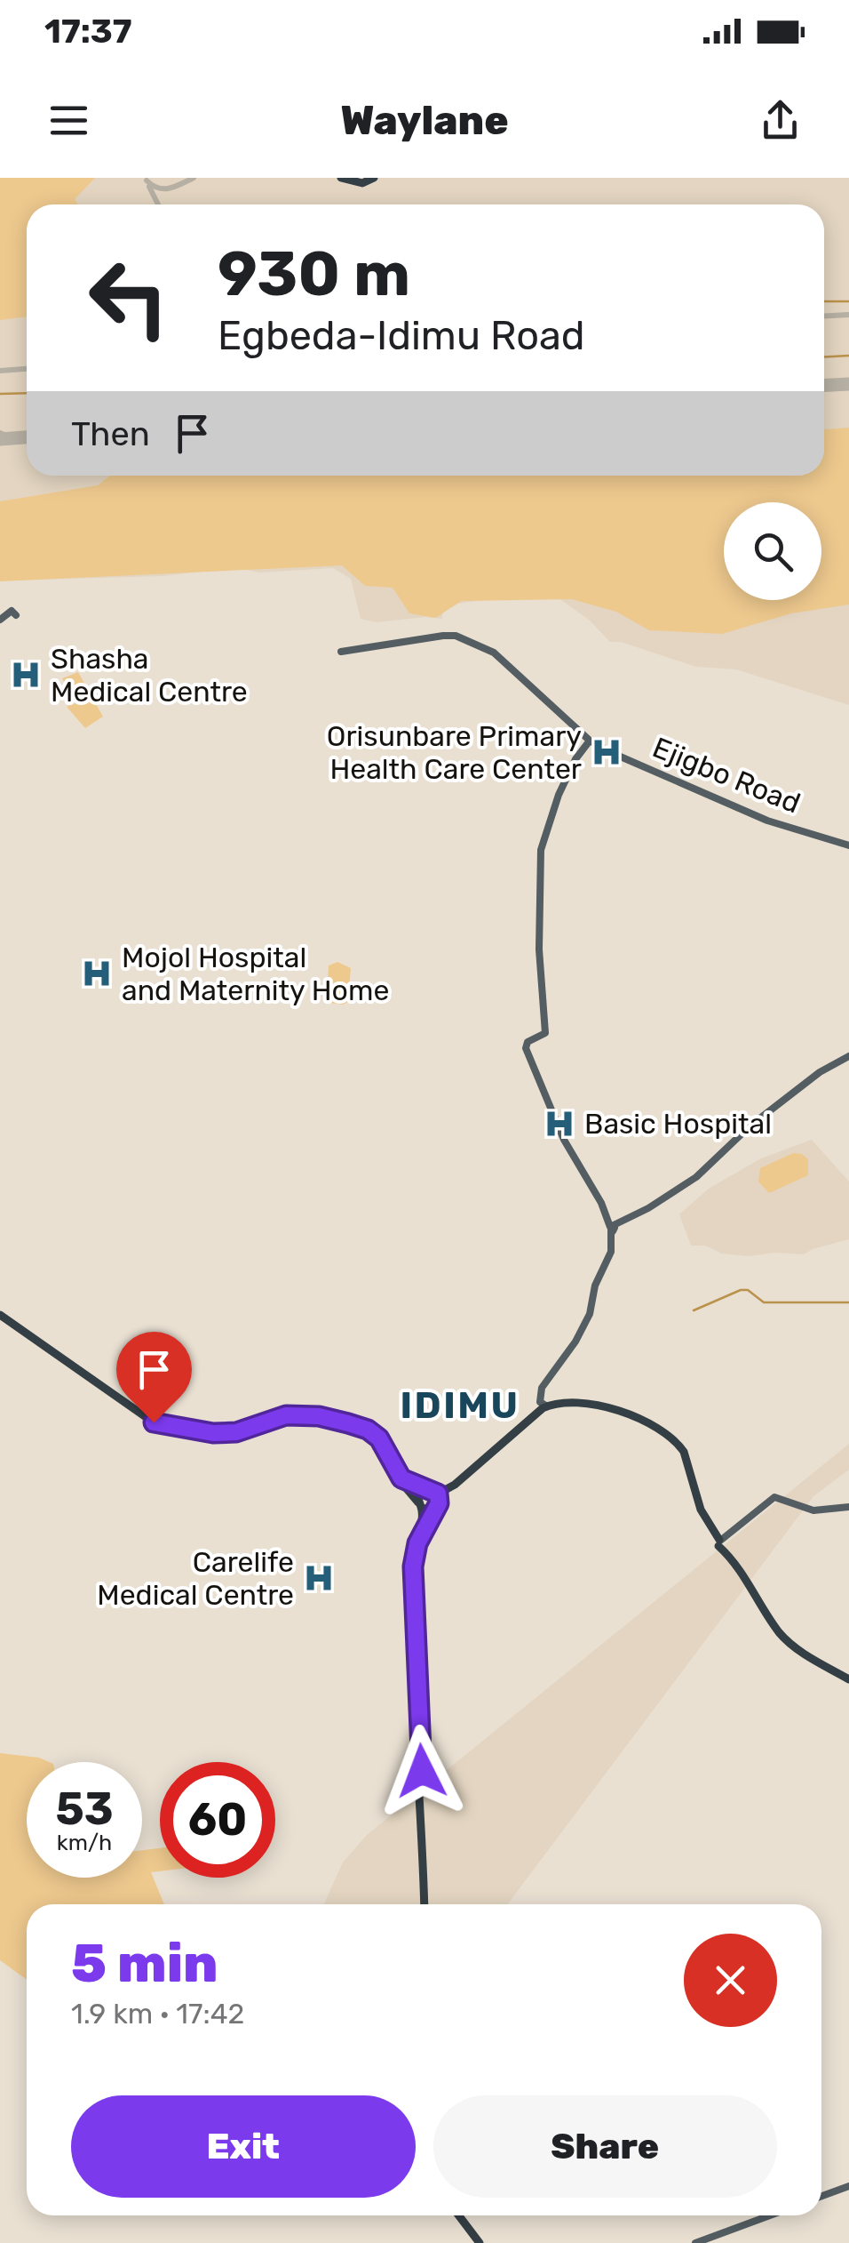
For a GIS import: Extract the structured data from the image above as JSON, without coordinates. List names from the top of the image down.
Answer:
{
  "streets": {
    "street": ["Ejigbo Road"]
  },
  "districts": ["IDIMU"],
  "places": {
    "hospital": [
      "Shasha Medical Centre",
      "Orisunbare Primary Health Care Center",
      "Mojol Hospital and Maternity Home",
      "Basic Hospital",
      "Carelife Medical Centre"
    ]
  },
  "page": {
    "status": "17:37",
    "header": "Waylane",
    "turn": ["930 m", "Egbeda-Idimu Road"],
    "then": "Then",
    "speed": "53 km/h",
    "limit": "60",
    "heading": ["5 min", "1.9 km · 17:42"],
    "buttons": ["Exit", "Share"]
  }
}
